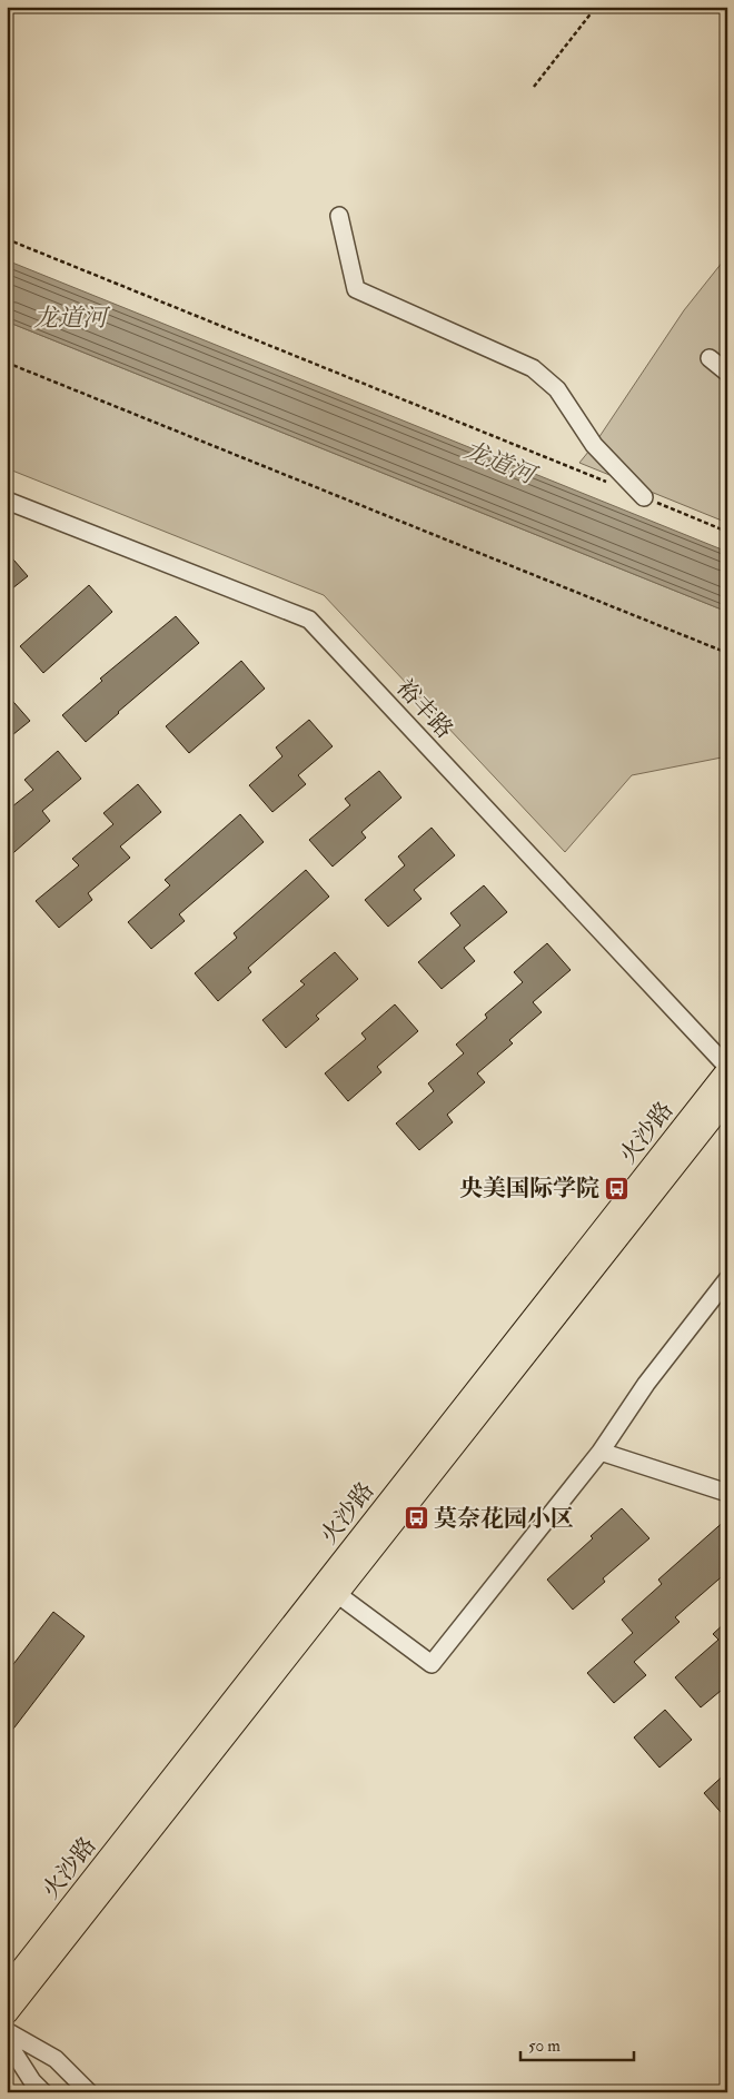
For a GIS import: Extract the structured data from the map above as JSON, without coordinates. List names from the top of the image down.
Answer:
{
  "streets": {
    "main road": ["火沙路"],
    "street": ["裕丰路"]
  },
  "crossings": [
    ["裕丰路", "火沙路"]
  ],
  "water": ["龙道河"],
  "places": {
    "bus stop": ["央美国际学院", "莫奈花园小区"]
  },
  "scale_bar": "50 m"
}
